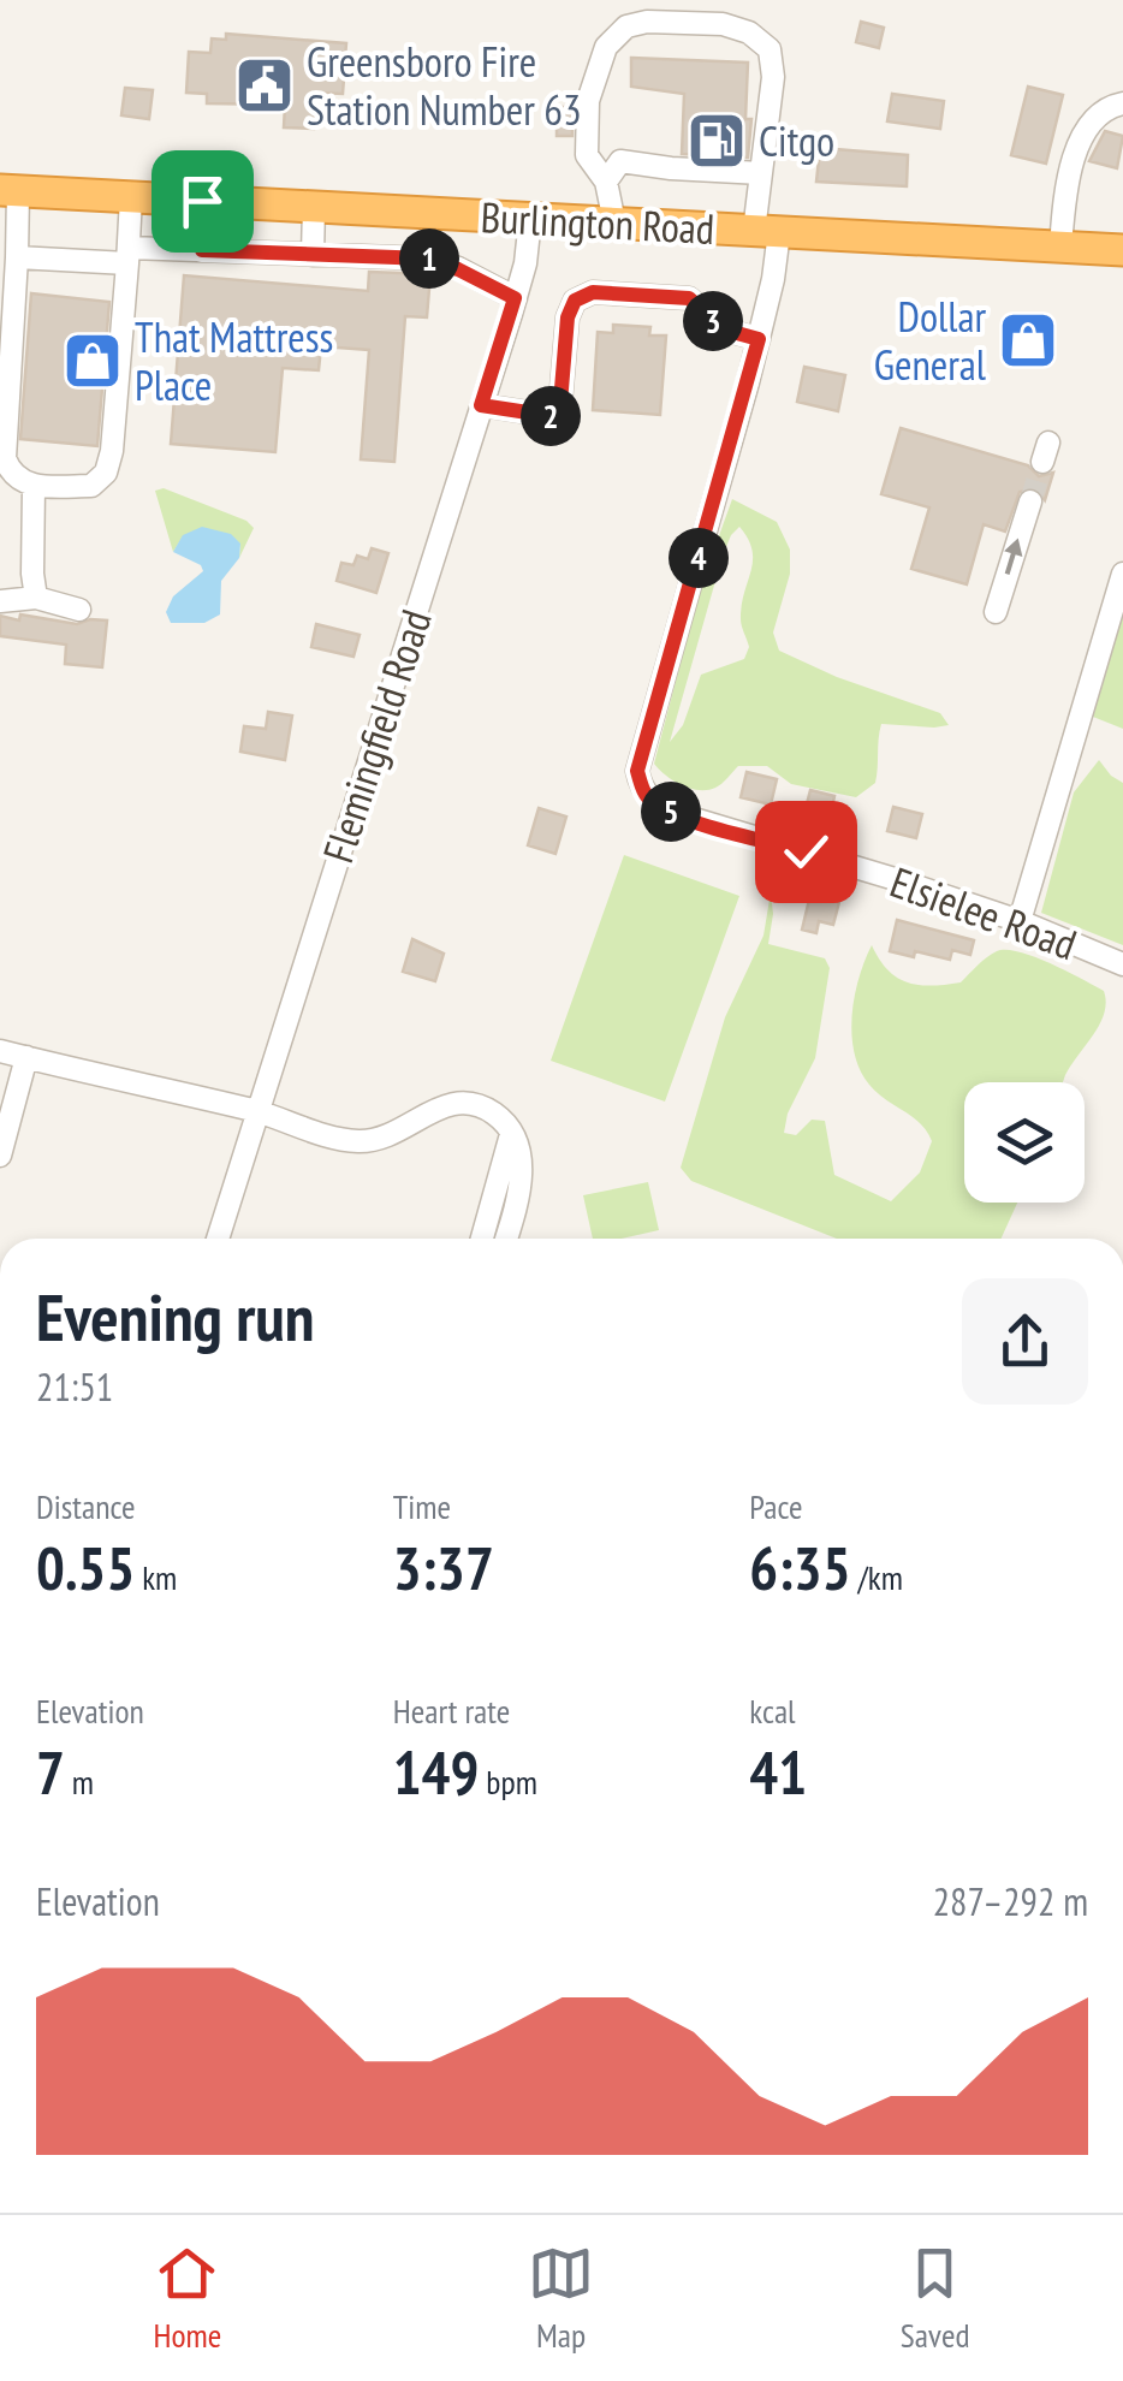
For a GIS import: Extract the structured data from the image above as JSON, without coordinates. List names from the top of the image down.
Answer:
{
  "streets": {
    "highway": ["Burlington Road"],
    "street": ["Flemingfield Road", "Elsielee Road"]
  },
  "crossings": [
    ["Burlington Road", "Flemingfield Road"],
    ["Burlington Road", "Elsielee Road"]
  ],
  "places": {
    "public building": ["Greensboro Fire Station Number 63"],
    "fuel station": ["Citgo"],
    "shop": ["Dollar General", "That Mattress Place"]
  },
  "page": {
    "pins": [
      "1",
      "3",
      "2",
      "4",
      "5"
    ],
    "heading": ["Evening run", "21:51"],
    "stats": [
      ["Distance", "0.55 km"],
      ["Time", "3:37"],
      ["Pace", "6:35 /km"],
      ["Elevation", "7 m"],
      ["Heart rate", "149 bpm"],
      ["kcal", "41"]
    ],
    "chart": ["Elevation", "287–292 m"],
    "tabs": ["Home", "Map", "Saved"]
  }
}
